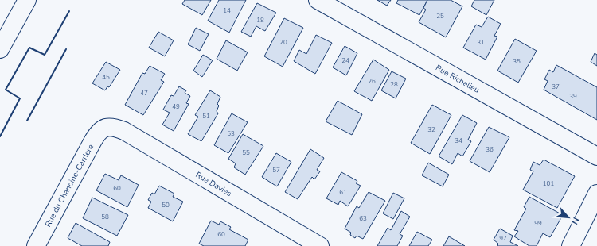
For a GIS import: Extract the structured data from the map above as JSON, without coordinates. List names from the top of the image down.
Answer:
{
  "streets": {
    "street": ["Rue Richelieu", "Rue Davies", "Rue du Chanoine-Carrière"]
  },
  "crossings": [
    ["Rue Davies", "Rue du Chanoine-Carrière"]
  ],
  "house_numbers": [
    "14",
    "25",
    "18",
    "20",
    "31",
    "24",
    "35",
    "45",
    "26",
    "28",
    "37",
    "47",
    "39",
    "49",
    "51",
    "32",
    "53",
    "34",
    "36",
    "55",
    "57",
    "101",
    "60",
    "61",
    "50",
    "58",
    "63",
    "99",
    "60",
    "97"
  ],
  "north": "bottom right"
}
